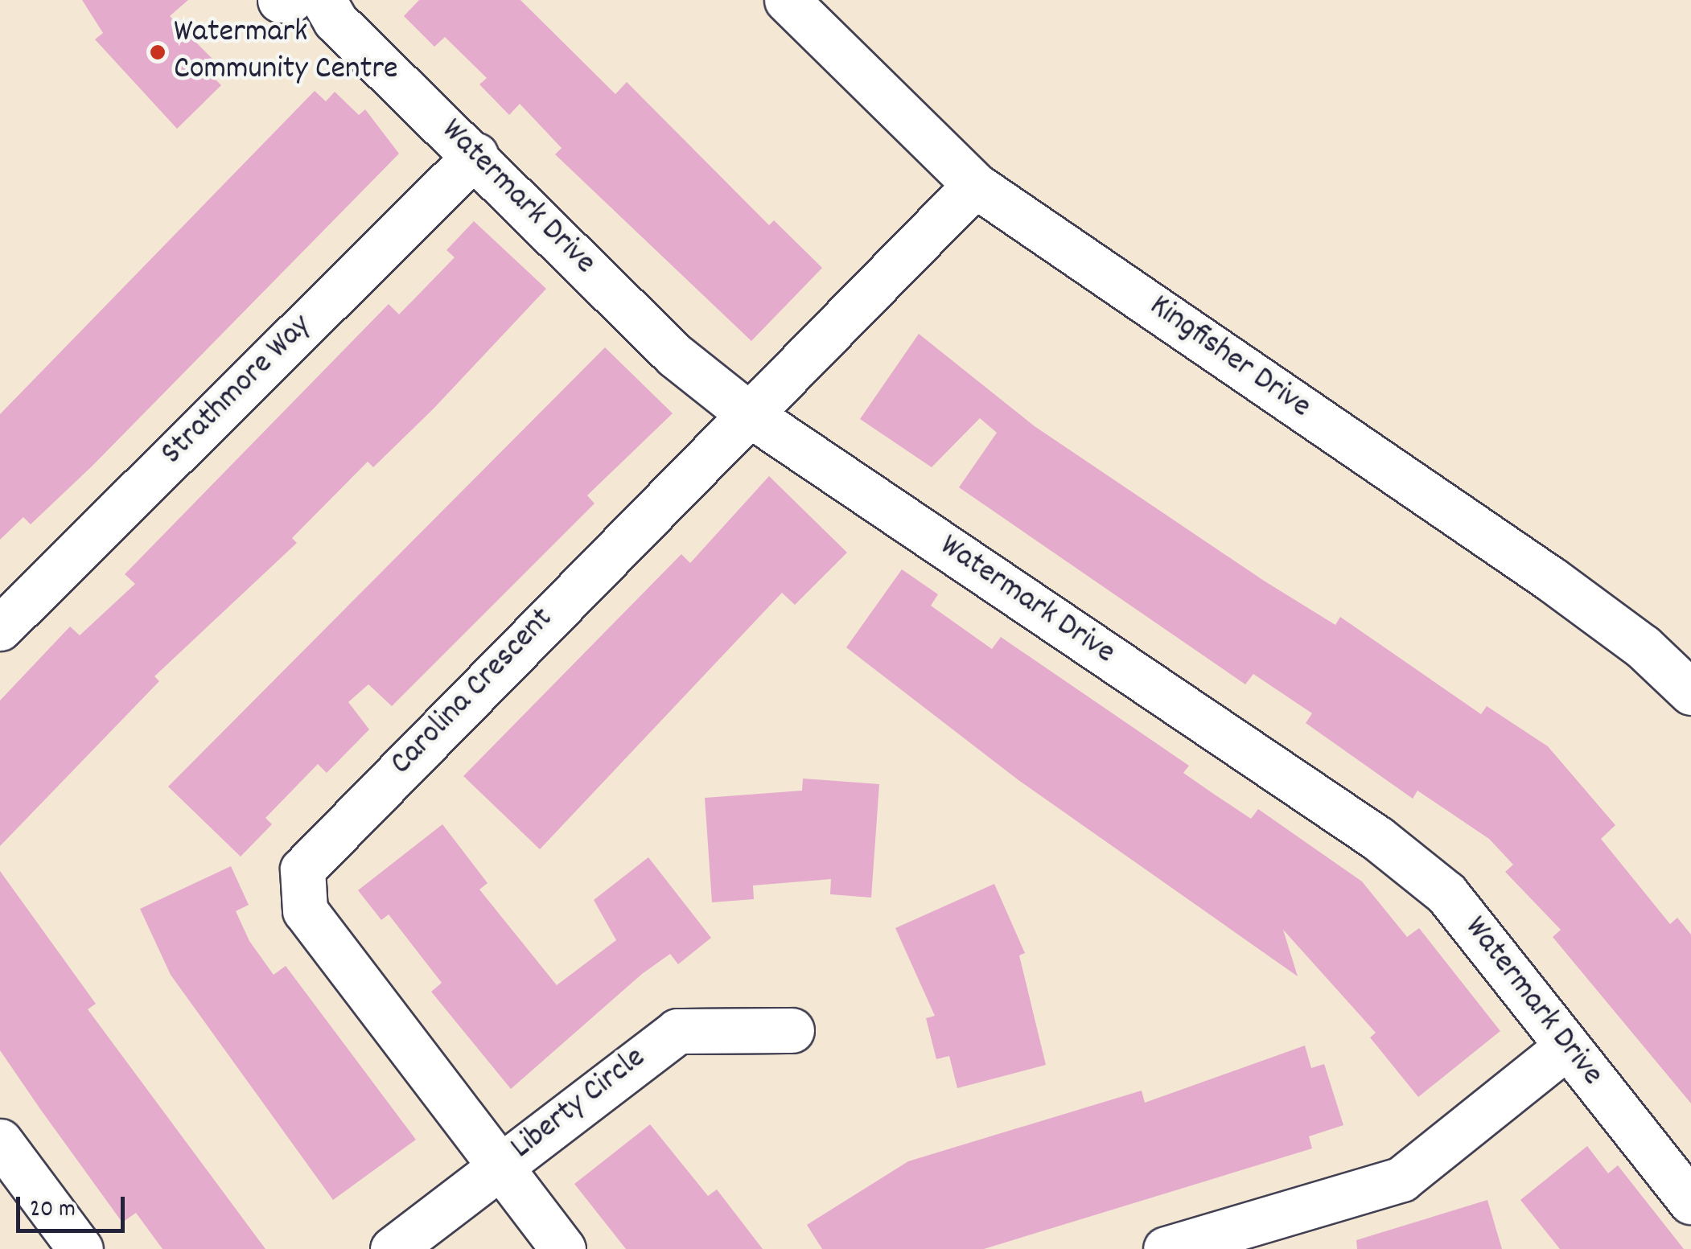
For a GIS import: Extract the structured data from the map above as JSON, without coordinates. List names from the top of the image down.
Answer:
{
  "streets": {
    "street": [
      "Watermark Drive",
      "Kingfisher Drive",
      "Strathmore Way",
      "Carolina Crescent",
      "Liberty Circle"
    ]
  },
  "crossings": [
    ["Watermark Drive", "Strathmore Way"],
    ["Watermark Drive", "Carolina Crescent"],
    ["Kingfisher Drive", "Carolina Crescent"],
    ["Carolina Crescent", "Liberty Circle"]
  ],
  "places": ["Watermark Community Centre"],
  "scale_bar": "20 m"
}
